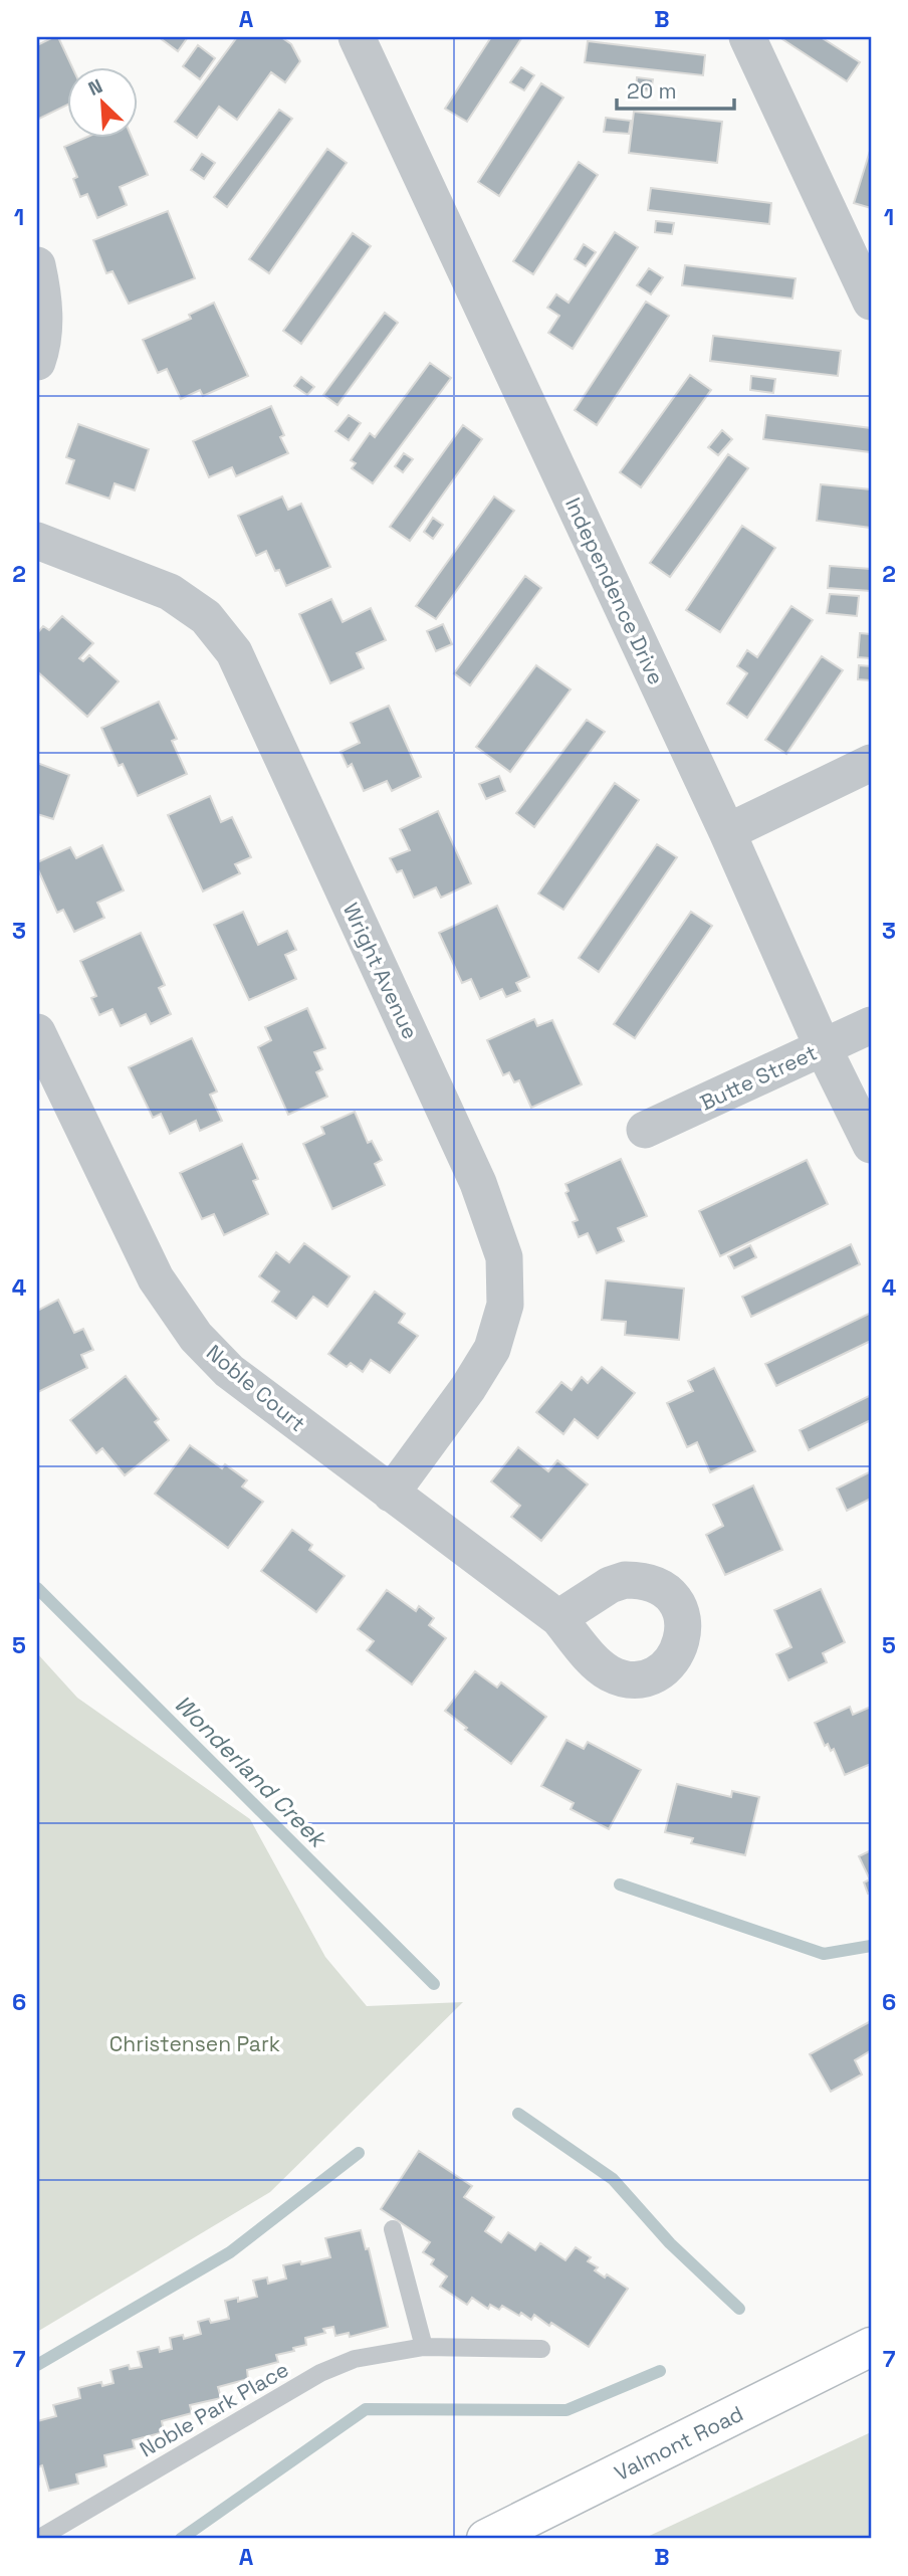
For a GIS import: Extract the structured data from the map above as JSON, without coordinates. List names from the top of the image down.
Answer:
{
  "streets": {
    "main road": ["Valmont Road"],
    "street": [
      "Independence Drive",
      "Wright Avenue",
      "Butte Street",
      "Noble Court"
    ],
    "lane": ["Noble Park Place"]
  },
  "crossings": [
    ["Independence Drive", "Butte Street"],
    ["Wright Avenue", "Noble Court"]
  ],
  "water": ["Wonderland Creek"],
  "parks": ["Christensen Park"],
  "scale_bar": "20 m",
  "north": "top left",
  "grid": {
    "columns": ["A", "B"],
    "rows": [
      "1",
      "2",
      "3",
      "4",
      "5",
      "6",
      "7"
    ]
  }
}
